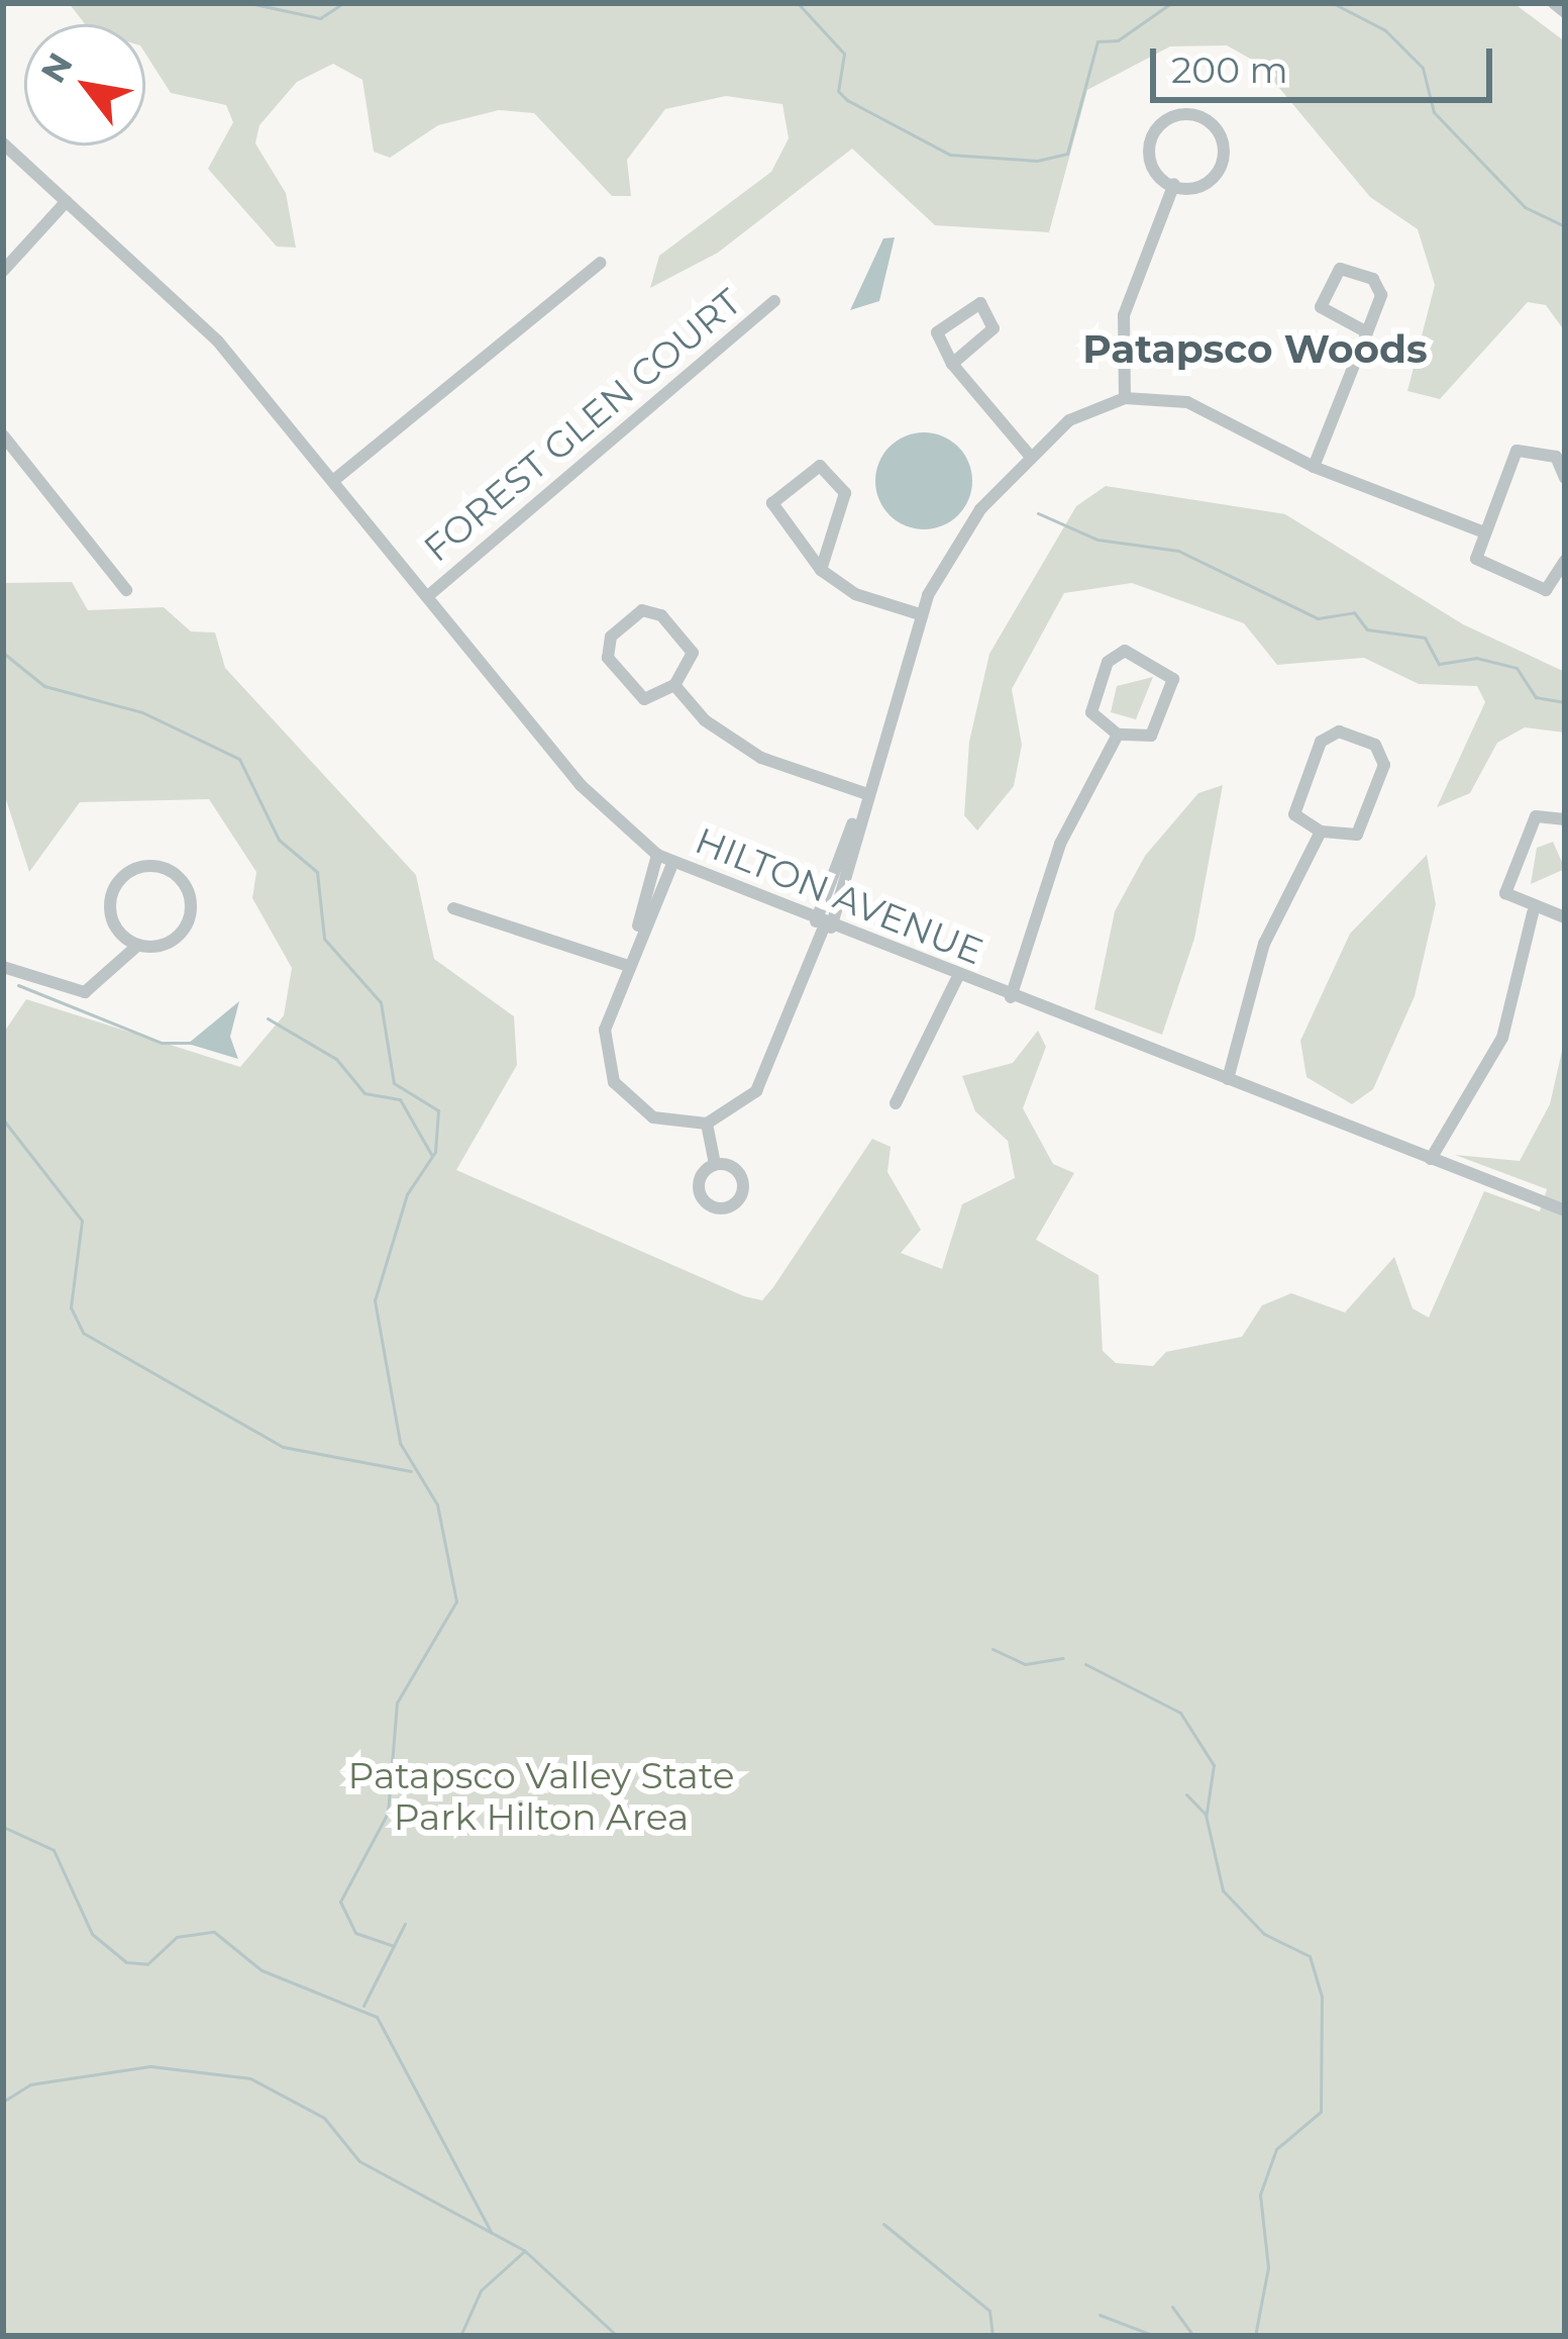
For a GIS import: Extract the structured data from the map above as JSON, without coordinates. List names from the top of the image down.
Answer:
{
  "streets": {
    "street": ["FOREST GLEN COURT", "HILTON AVENUE"]
  },
  "crossings": [
    ["FOREST GLEN COURT", "HILTON AVENUE"]
  ],
  "districts": ["Patapsco Woods"],
  "parks": ["Patapsco Valley State Park Hilton Area"],
  "scale_bar": "200 m",
  "north": "top left"
}
